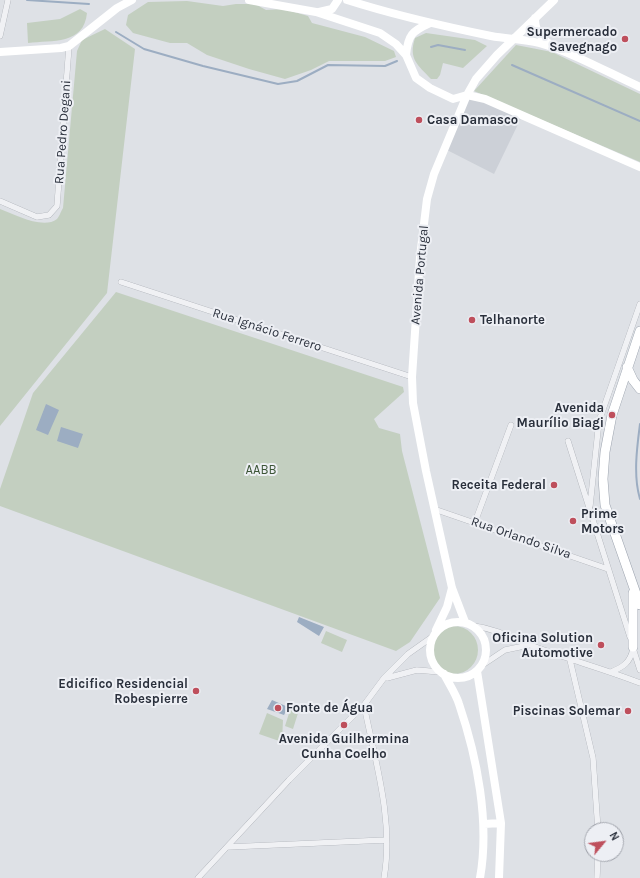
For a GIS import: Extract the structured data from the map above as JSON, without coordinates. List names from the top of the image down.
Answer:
{
  "streets": {
    "street": [
      "Rua Pedro Degani",
      "Avenida Portugal",
      "Rua Ignácio Ferrero",
      "Rua Orlando Silva"
    ]
  },
  "crossings": [
    ["Avenida Portugal", "Rua Ignácio Ferrero"],
    ["Avenida Portugal", "Rua Orlando Silva"]
  ],
  "parks": ["AABB"],
  "places": [
    "Supermercado Savegnago",
    "Casa Damasco",
    "Telhanorte",
    "Avenida Maurílio Biagi",
    "Receita Federal",
    "Prime Motors",
    "Oficina Solution Automotive",
    "Edicifico Residencial Robespierre",
    "Fonte de Água",
    "Piscinas Solemar",
    "Avenida Guilhermina Cunha Coelho"
  ],
  "north": "top right"
}
